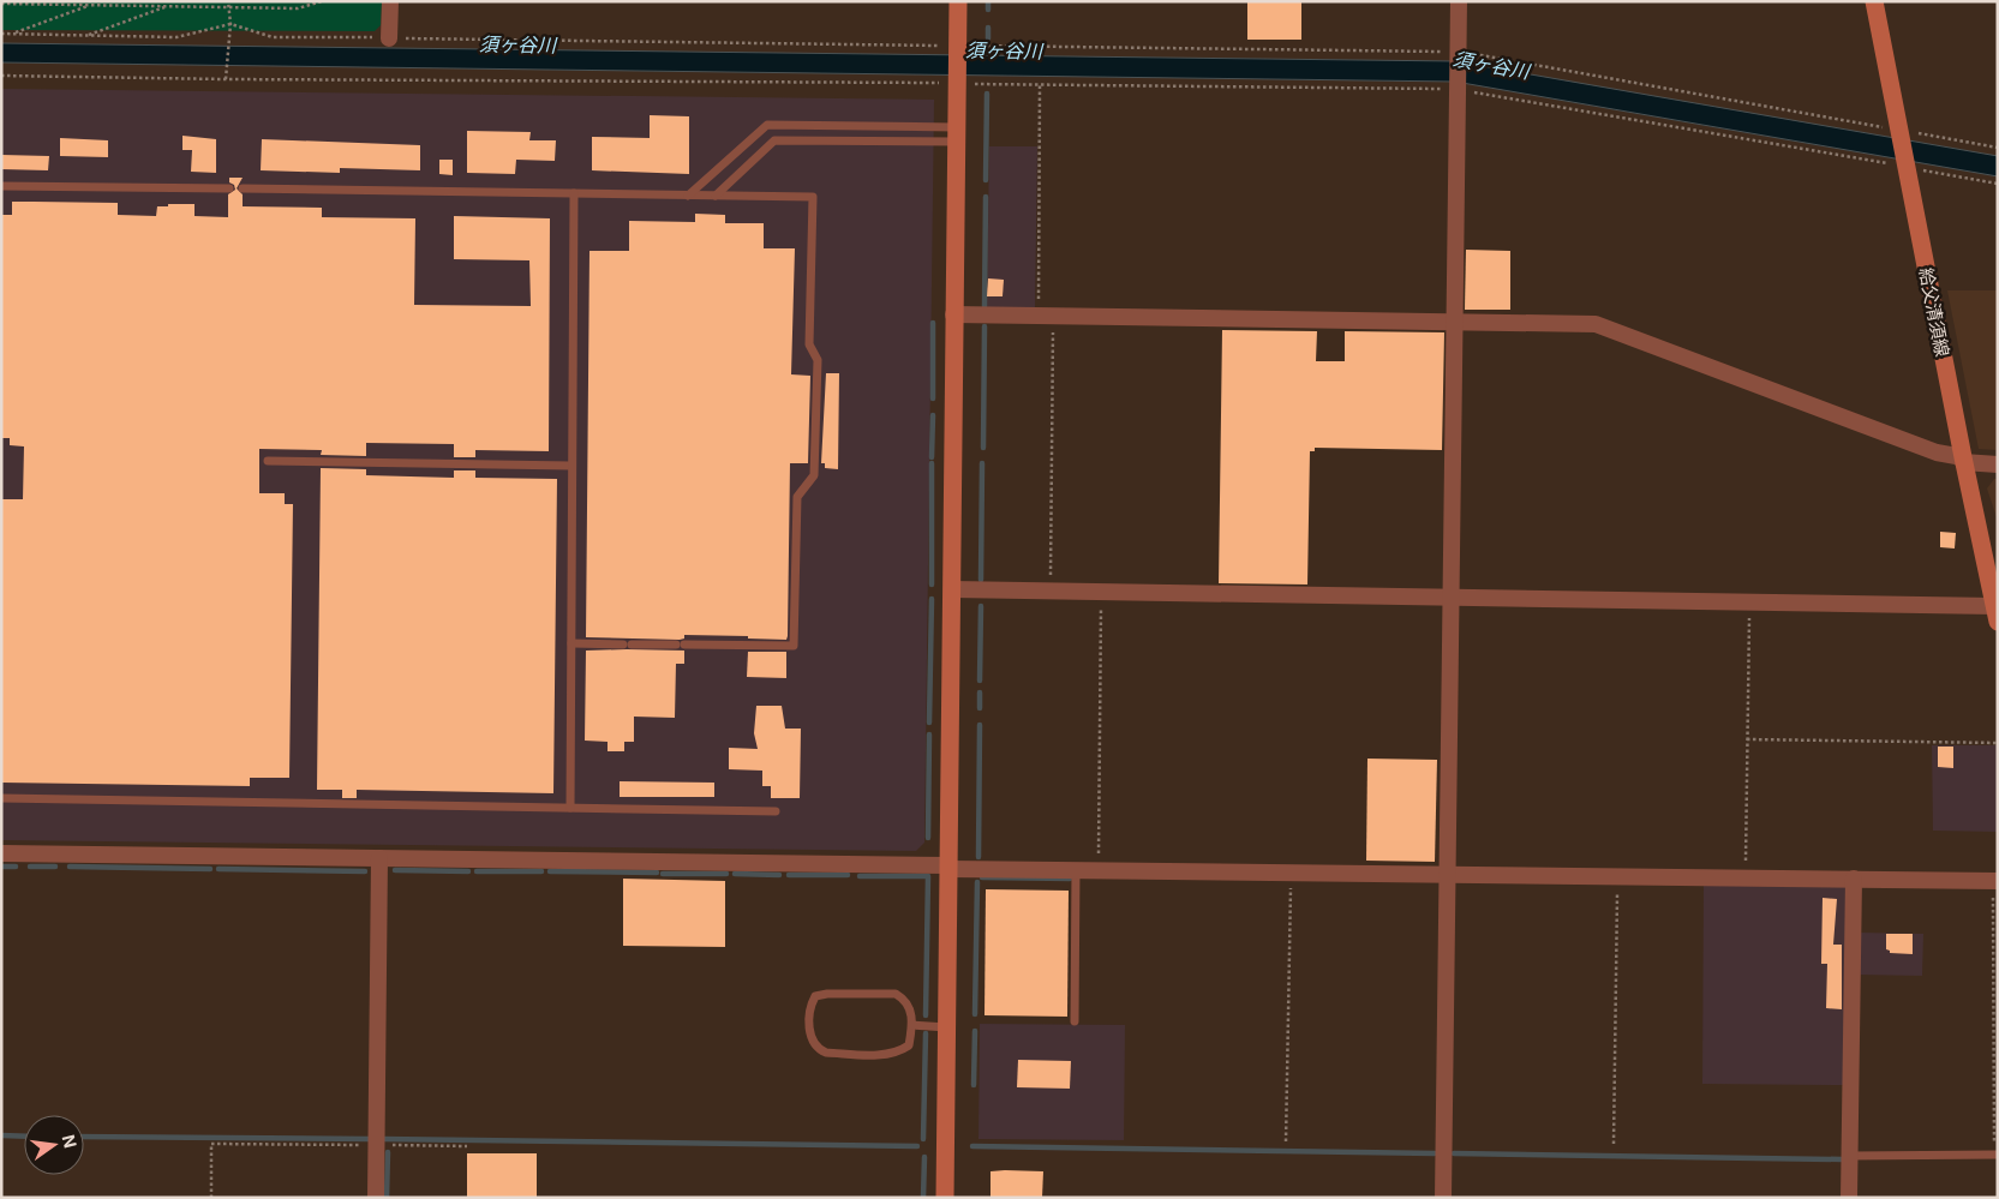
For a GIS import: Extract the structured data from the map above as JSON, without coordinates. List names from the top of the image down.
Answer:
{
  "streets": {
    "street": ["給父清須線"]
  },
  "water": ["須ヶ谷川"],
  "north": "right"
}
